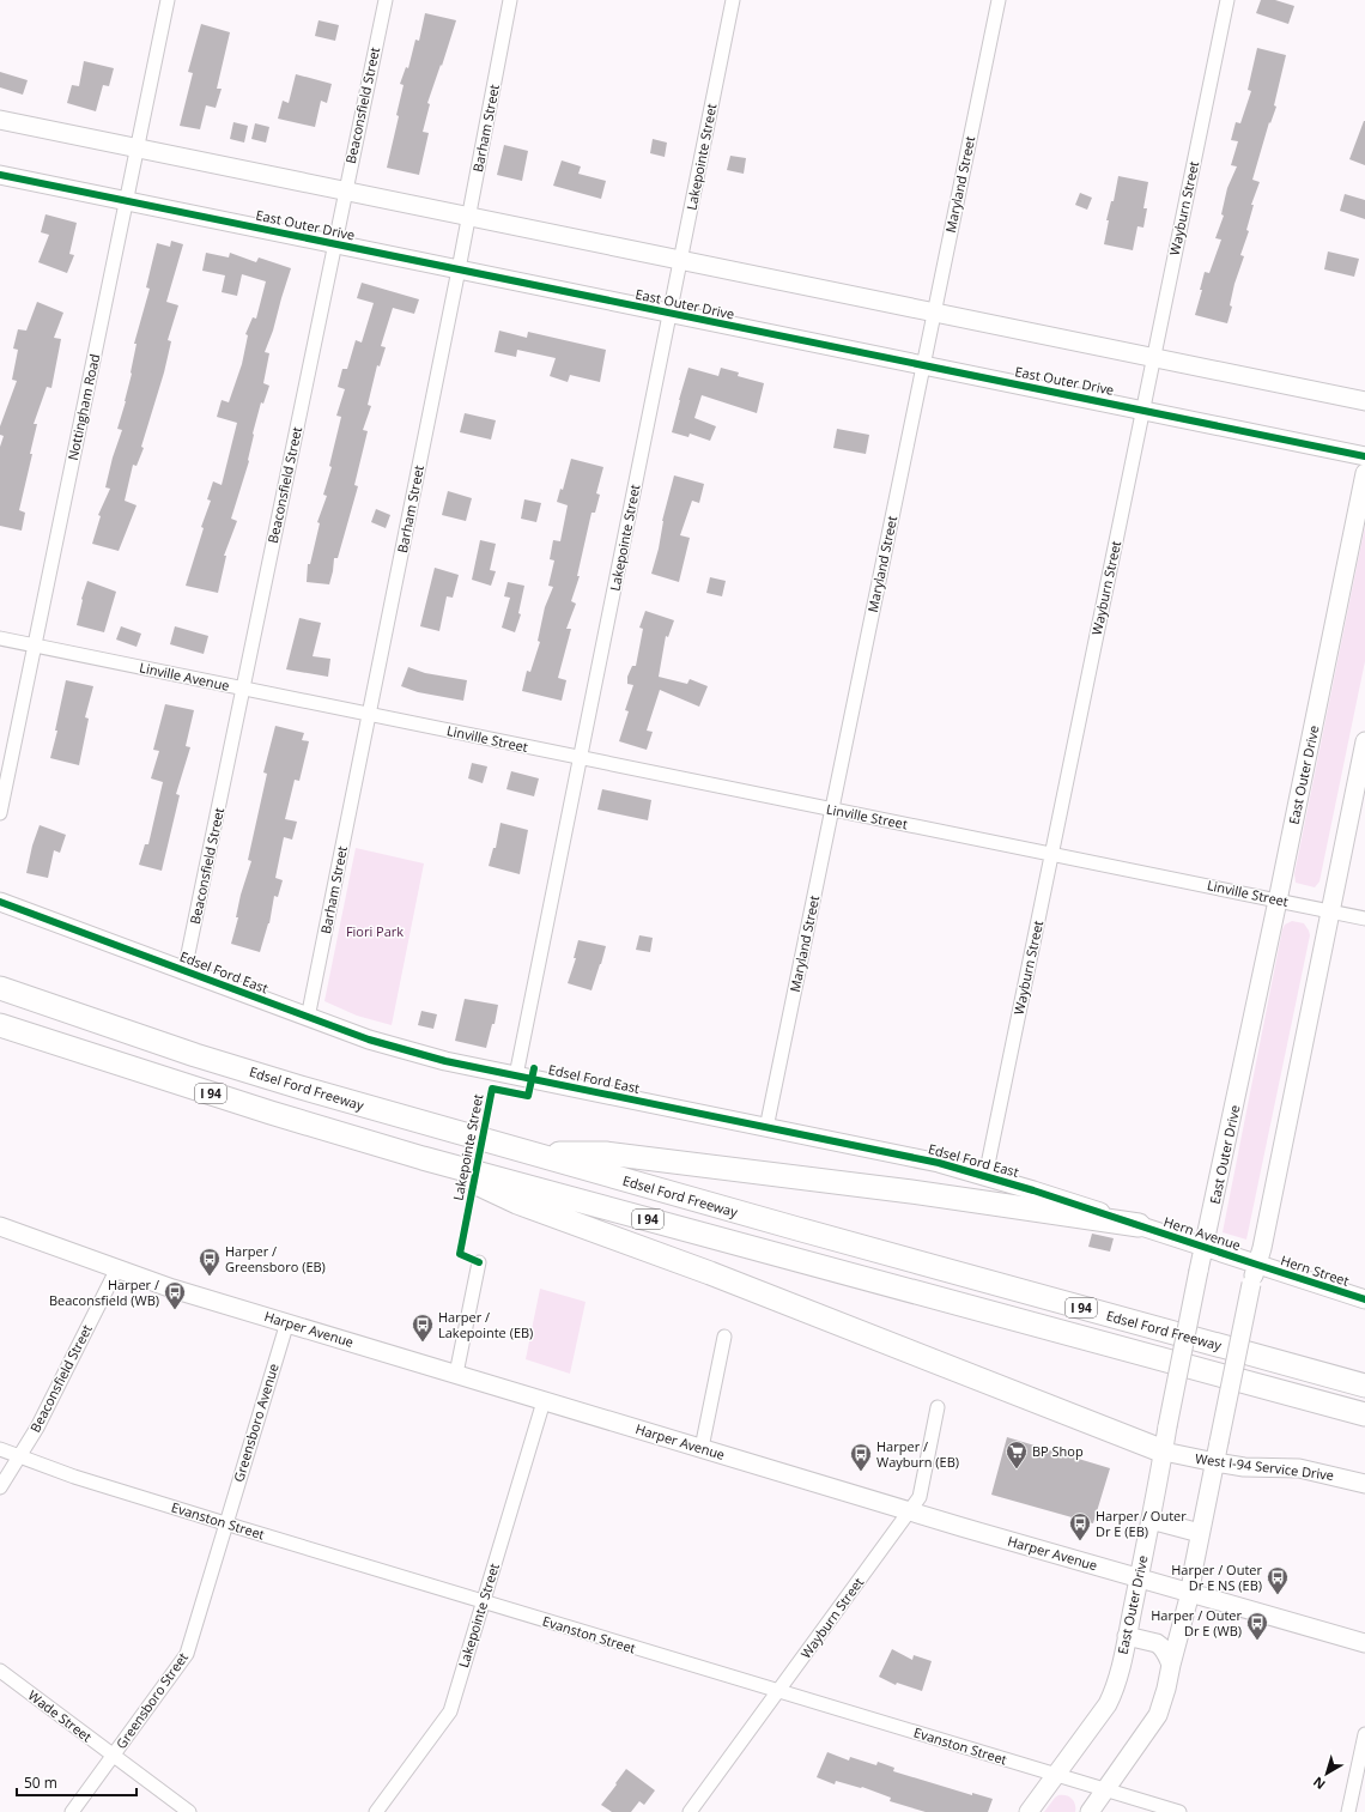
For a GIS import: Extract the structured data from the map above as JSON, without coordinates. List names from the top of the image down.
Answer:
{
  "streets": {
    "highway": ["Edsel Ford Freeway", "I 94"],
    "street": [
      "Beaconsfield Street",
      "Barham Street",
      "Lakepointe Street",
      "Maryland Street",
      "Wayburn Street",
      "East Outer Drive",
      "Nottingham Road",
      "Linville Avenue",
      "Linville Street",
      "Edsel Ford East",
      "Hern Avenue",
      "Hern Street",
      "Harper Avenue",
      "Greensboro Avenue",
      "West I-94 Service Drive",
      "Evanston Street",
      "Greensboro Street",
      "Wade Street"
    ]
  },
  "crossings": [
    ["Beaconsfield Street", "East Outer Drive"],
    ["Beaconsfield Street", "Linville Avenue"],
    ["Beaconsfield Street", "Edsel Ford East"],
    ["Beaconsfield Street", "Harper Avenue"],
    ["Beaconsfield Street", "Evanston Street"],
    ["Barham Street", "East Outer Drive"],
    ["Barham Street", "Linville Avenue"],
    ["Barham Street", "Linville Street"],
    ["Barham Street", "Edsel Ford East"],
    ["Lakepointe Street", "East Outer Drive"],
    ["Lakepointe Street", "Linville Street"],
    ["Lakepointe Street", "Edsel Ford East"],
    ["Lakepointe Street", "Harper Avenue"],
    ["Lakepointe Street", "Evanston Street"],
    ["Maryland Street", "East Outer Drive"],
    ["Maryland Street", "Linville Street"],
    ["Maryland Street", "Edsel Ford East"],
    ["Wayburn Street", "East Outer Drive"],
    ["Wayburn Street", "Linville Street"],
    ["Wayburn Street", "Edsel Ford East"],
    ["Wayburn Street", "Harper Avenue"],
    ["Wayburn Street", "Evanston Street"],
    ["East Outer Drive", "Nottingham Road"],
    ["East Outer Drive", "Linville Street"],
    ["East Outer Drive", "Hern Avenue"],
    ["East Outer Drive", "Harper Avenue"],
    ["East Outer Drive", "West I-94 Service Drive"],
    ["East Outer Drive", "Evanston Street"],
    ["Nottingham Road", "Linville Avenue"],
    ["Linville Avenue", "Linville Street"],
    ["Edsel Ford East", "Hern Avenue"],
    ["Hern Avenue", "Hern Street"],
    ["Harper Avenue", "Greensboro Avenue"],
    ["Greensboro Avenue", "Evanston Street"],
    ["Greensboro Avenue", "Greensboro Street"],
    ["Evanston Street", "Greensboro Street"],
    ["Greensboro Street", "Wade Street"]
  ],
  "parks": ["Fiori Park"],
  "places": {
    "bus stop": [
      "Harper / Greensboro (EB)",
      "Harper / Beaconsfield (WB)",
      "Harper / Lakepointe (EB)",
      "Harper / Wayburn (EB)",
      "Harper / Outer Dr E (EB)",
      "Harper / Outer Dr E NS (EB)",
      "Harper / Outer Dr E (WB)"
    ],
    "supermarket": ["BP Shop"]
  },
  "scale_bar": "50 m",
  "north": "bottom left"
}
